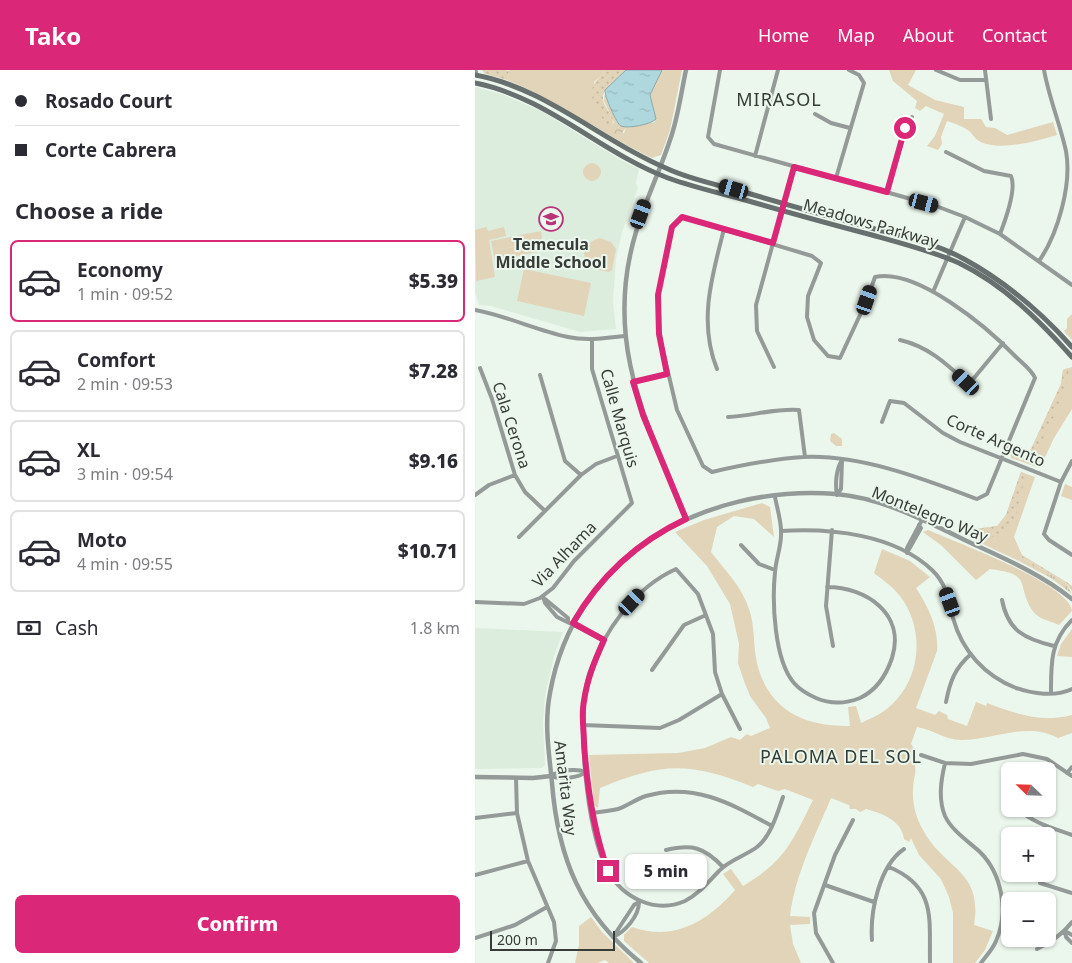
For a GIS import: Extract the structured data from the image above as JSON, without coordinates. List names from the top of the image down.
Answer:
{
  "streets": {
    "main road": ["Meadows Parkway"],
    "street": [
      "Calle Marquis",
      "Cala Cerona",
      "Corte Argento",
      "Montelegro Way",
      "Via Alhama",
      "Amarita Way"
    ]
  },
  "crossings": [
    ["Calle Marquis", "Via Alhama"],
    ["Montelegro Way", "Amarita Way"]
  ],
  "districts": ["MIRASOL", "PALOMA DEL SOL"],
  "places": {
    "school or university": ["Temecula Middle School"]
  },
  "scale_bar": "200 m",
  "north": "top left",
  "page": {
    "header": "Tako",
    "nav": [
      "Home",
      "Map",
      "About",
      "Contact"
    ],
    "banner": ["Rosado Court", "Corte Cabrera"],
    "heading": "Choose a ride",
    "list": [
      {
        "name": "Economy",
        "note": "1 min · 09:52",
        "value": "$5.39"
      },
      {
        "name": "Comfort",
        "note": "2 min · 09:53",
        "value": "$7.28"
      },
      {
        "name": "XL",
        "note": "3 min · 09:54",
        "value": "$9.16"
      },
      {
        "name": "Moto",
        "note": "4 min · 09:55",
        "value": "$10.71"
      }
    ],
    "pay": ["Cash", "1.8 km"],
    "map_buttons": ["+", "−"],
    "bubble": "5 min",
    "buttons": "Confirm",
    "scale": "200 m"
  }
}
